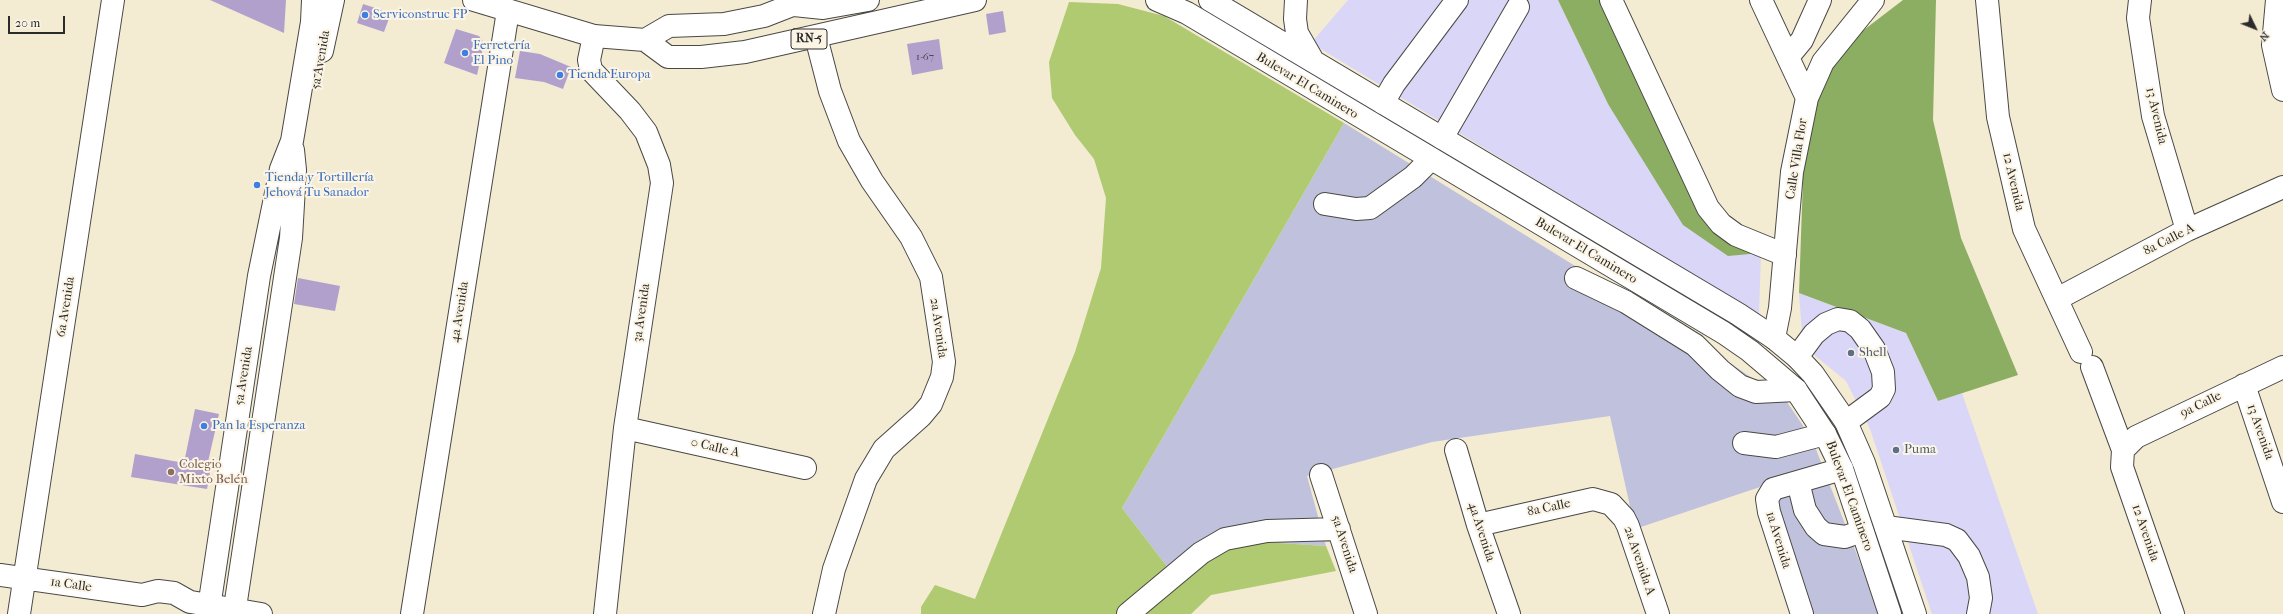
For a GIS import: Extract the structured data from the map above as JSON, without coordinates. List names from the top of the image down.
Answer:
{
  "streets": {
    "street": [
      "RN-5",
      "5a Avenida",
      "Bulevar El Caminero",
      "13 Avenida",
      "Calle Villa Flor",
      "12 Avenida",
      "8a Calle A",
      "6a Avenida",
      "4a Avenida",
      "3a Avenida",
      "2a Avenida",
      "9a Calle",
      "0 Calle A",
      "8a Calle",
      "1a Avenida",
      "2a Avenida A",
      "1a Calle"
    ]
  },
  "crossings": [
    ["RN-5", "2a Avenida"],
    ["5a Avenida", "1a Calle"],
    ["Bulevar El Caminero", "Calle Villa Flor"],
    ["Bulevar El Caminero", "1a Avenida"],
    ["13 Avenida", "8a Calle A"],
    ["13 Avenida", "9a Calle"],
    ["12 Avenida", "8a Calle A"],
    ["12 Avenida", "9a Calle"],
    ["6a Avenida", "1a Calle"],
    ["4a Avenida", "8a Calle"],
    ["3a Avenida", "0 Calle A"],
    ["8a Calle", "2a Avenida A"]
  ],
  "places": [
    "Serviconstruc FP",
    "Ferretería El Pino",
    "Tienda Europa",
    "Tienda y Tortillería Jehová Tu Sanador",
    "Shell",
    "Pan la Esperanza",
    "Puma",
    "Colegio Mixto Belén"
  ],
  "house_numbers": ["1-67"],
  "scale_bar": "20 m",
  "north": "bottom right"
}
